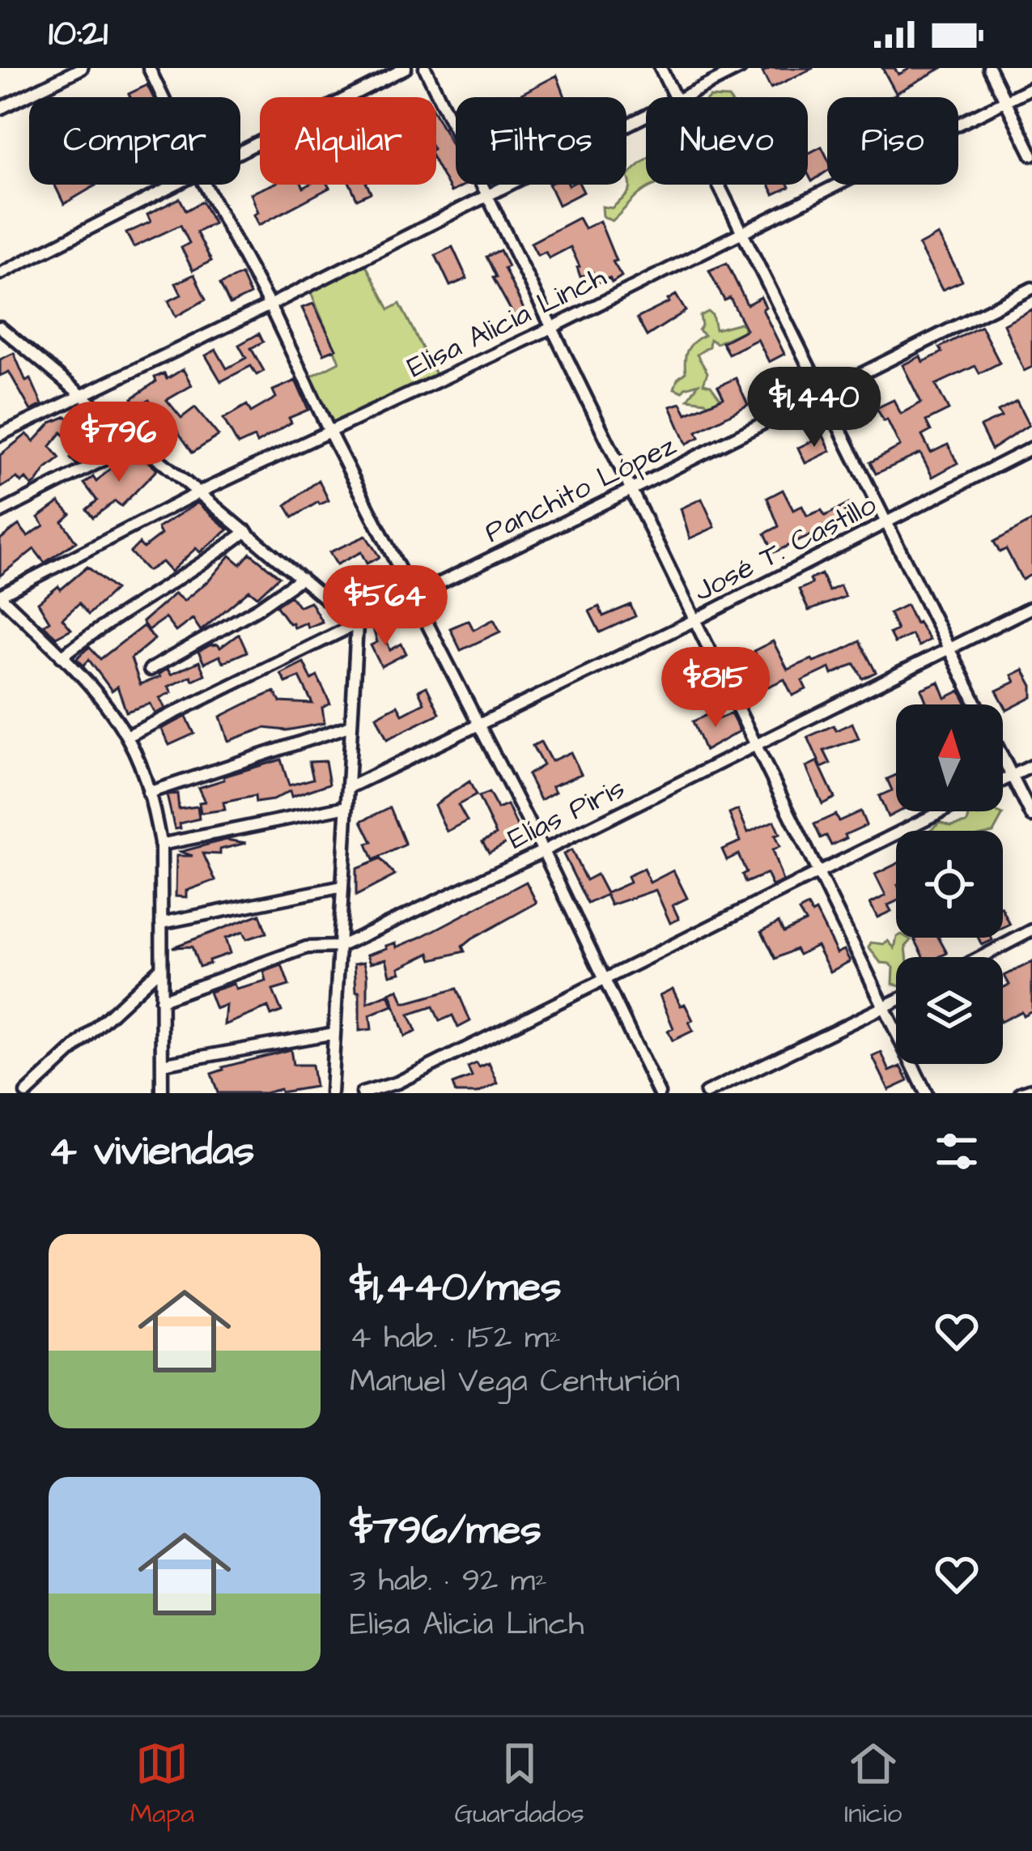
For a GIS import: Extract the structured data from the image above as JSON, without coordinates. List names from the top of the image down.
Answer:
{
  "streets": {
    "street": [
      "Elisa Alicia Linch",
      "Panchito López",
      "José T. Castillo",
      "Elías Piris"
    ]
  },
  "north": "top",
  "page": {
    "status": "10:21",
    "chip": [
      "Comprar",
      "Alquilar",
      "Filtros",
      "Nuevo",
      "Piso"
    ],
    "price": [
      "$1,440",
      "$796",
      "$564",
      "$815"
    ],
    "heading": "4 viviendas",
    "list": [
      {
        "name": "$1,440/mes",
        "note": "4 hab. · 152 m² · Manuel Vega Centurión"
      },
      {
        "name": "$796/mes",
        "note": "3 hab. · 92 m² · Elisa Alicia Linch"
      }
    ],
    "tabs": ["Mapa", "Guardados", "Inicio"]
  }
}
